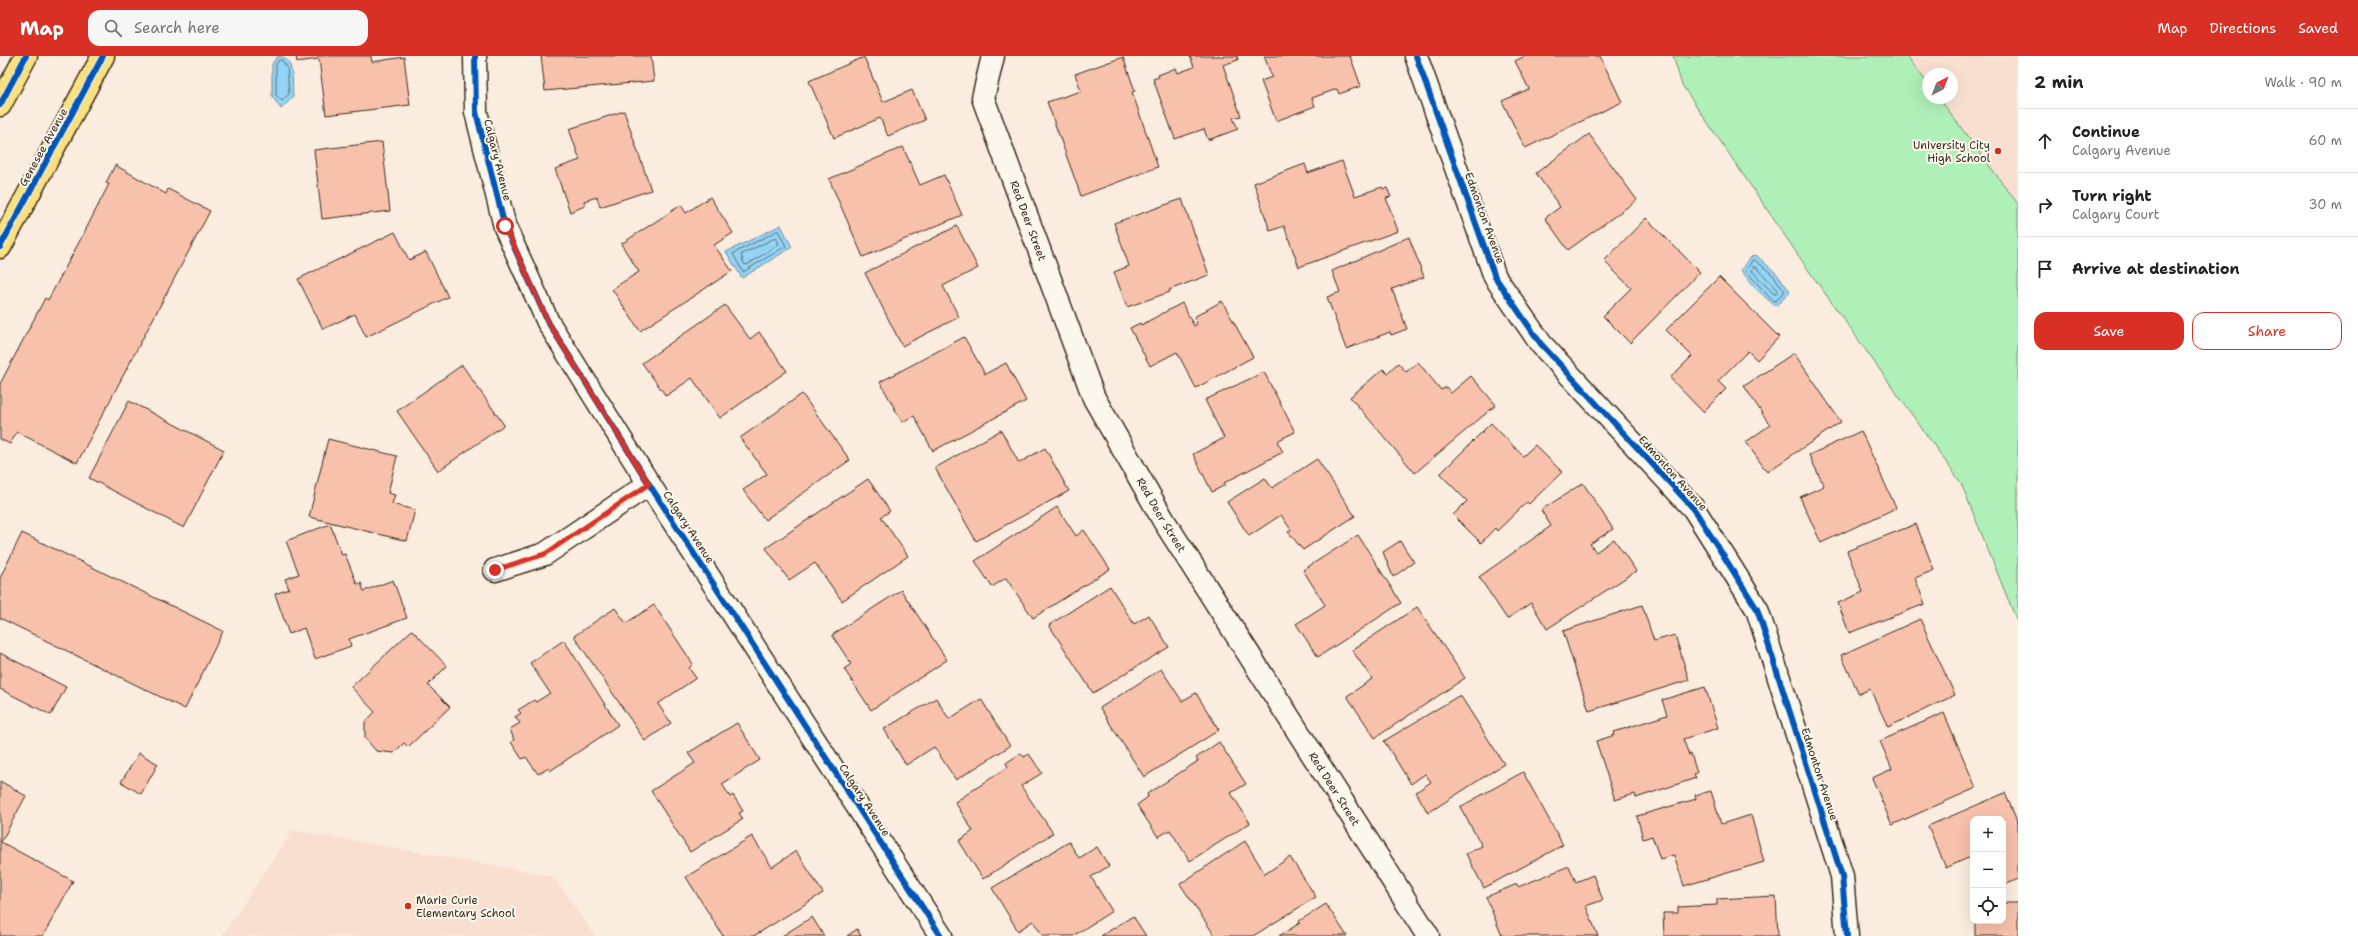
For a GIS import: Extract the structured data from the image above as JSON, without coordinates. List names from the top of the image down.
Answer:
{
  "streets": {
    "main road": ["Genesee Avenue"],
    "street": ["Calgary Avenue", "Edmonton Avenue", "Red Deer Street"]
  },
  "places": ["University City High School", "Marie Curie Elementary School"],
  "north": "top right",
  "page": {
    "header": "Map",
    "search": "Search here",
    "nav": ["Map", "Directions", "Saved"],
    "heading": ["2 min", "Walk · 90 m"],
    "list": [
      ["Continue", "Calgary Avenue", "60 m"],
      ["Turn right", "Calgary Court", "30 m"],
      "Arrive at destination"
    ],
    "buttons": ["Save", "Share"],
    "map_buttons": ["+", "−"]
  }
}
